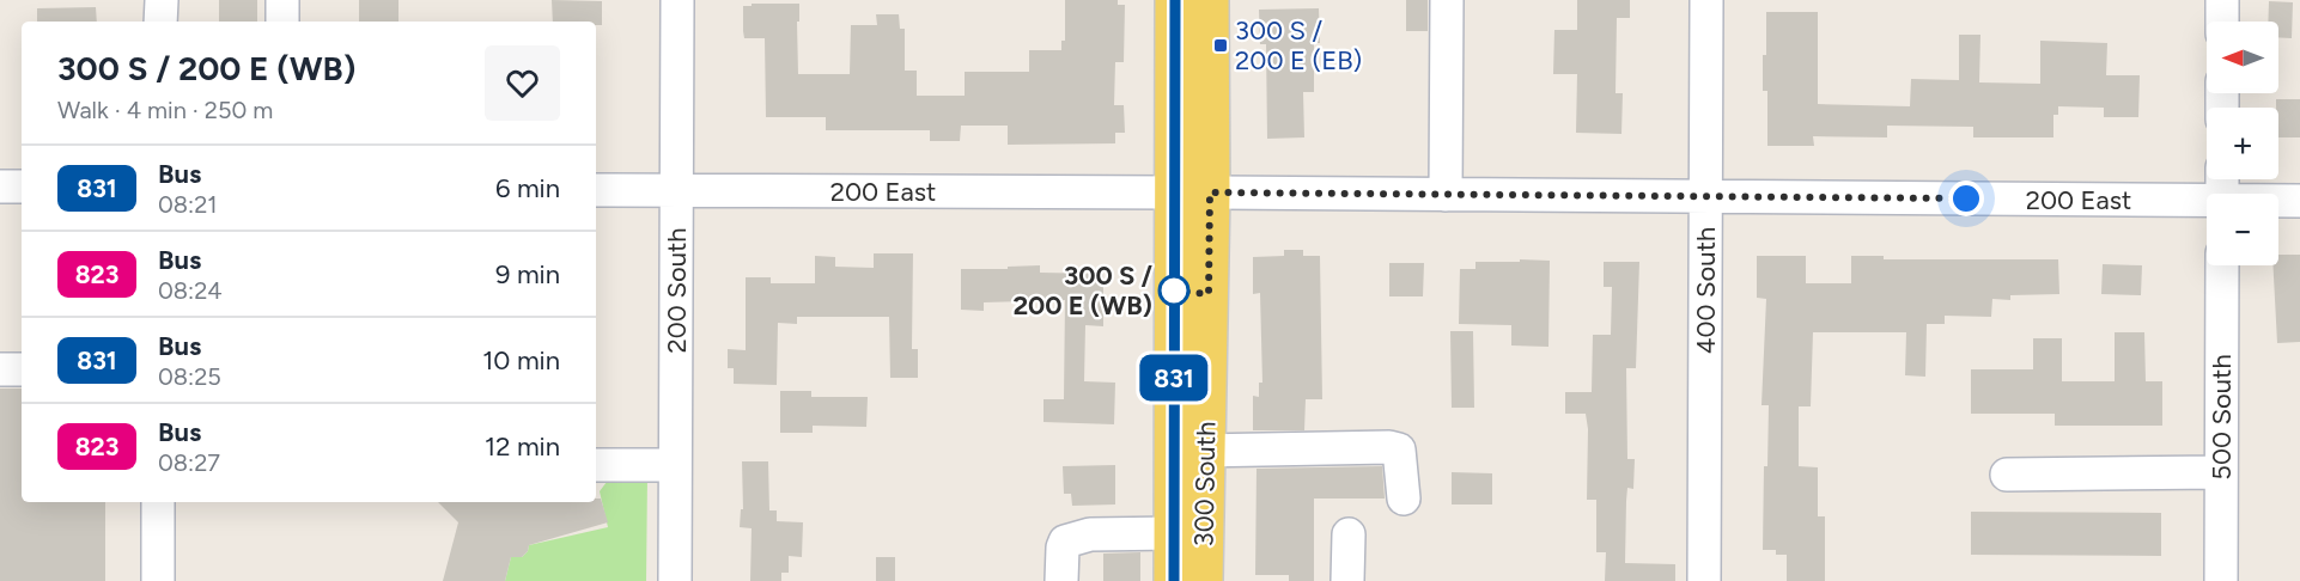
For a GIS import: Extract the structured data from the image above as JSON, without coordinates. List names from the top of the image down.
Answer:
{
  "streets": {
    "main road": ["300 South"],
    "street": [
      "200 East",
      "200 South",
      "400 South",
      "500 South"
    ]
  },
  "crossings": [
    ["200 East", "200 South"],
    ["200 East", "400 South"],
    ["200 East", "300 South"]
  ],
  "places": {
    "transit": ["300 S / 200 E (EB)"],
    "other": ["300 S / 200 E (WB)"]
  },
  "lines": ["bus line 831"],
  "north": "left",
  "page": {
    "on_map": "831",
    "map_buttons": ["+", "−"],
    "heading": ["300 S / 200 E (WB)", "Walk · 4 min · 250 m"],
    "list": [
      {
        "mark": "831",
        "name": "Bus",
        "note": "08:21",
        "value": "6 min"
      },
      {
        "mark": "823",
        "name": "Bus",
        "note": "08:24",
        "value": "9 min"
      },
      {
        "mark": "831",
        "name": "Bus",
        "note": "08:25",
        "value": "10 min"
      },
      {
        "mark": "823",
        "name": "Bus",
        "note": "08:27",
        "value": "12 min"
      }
    ]
  }
}
